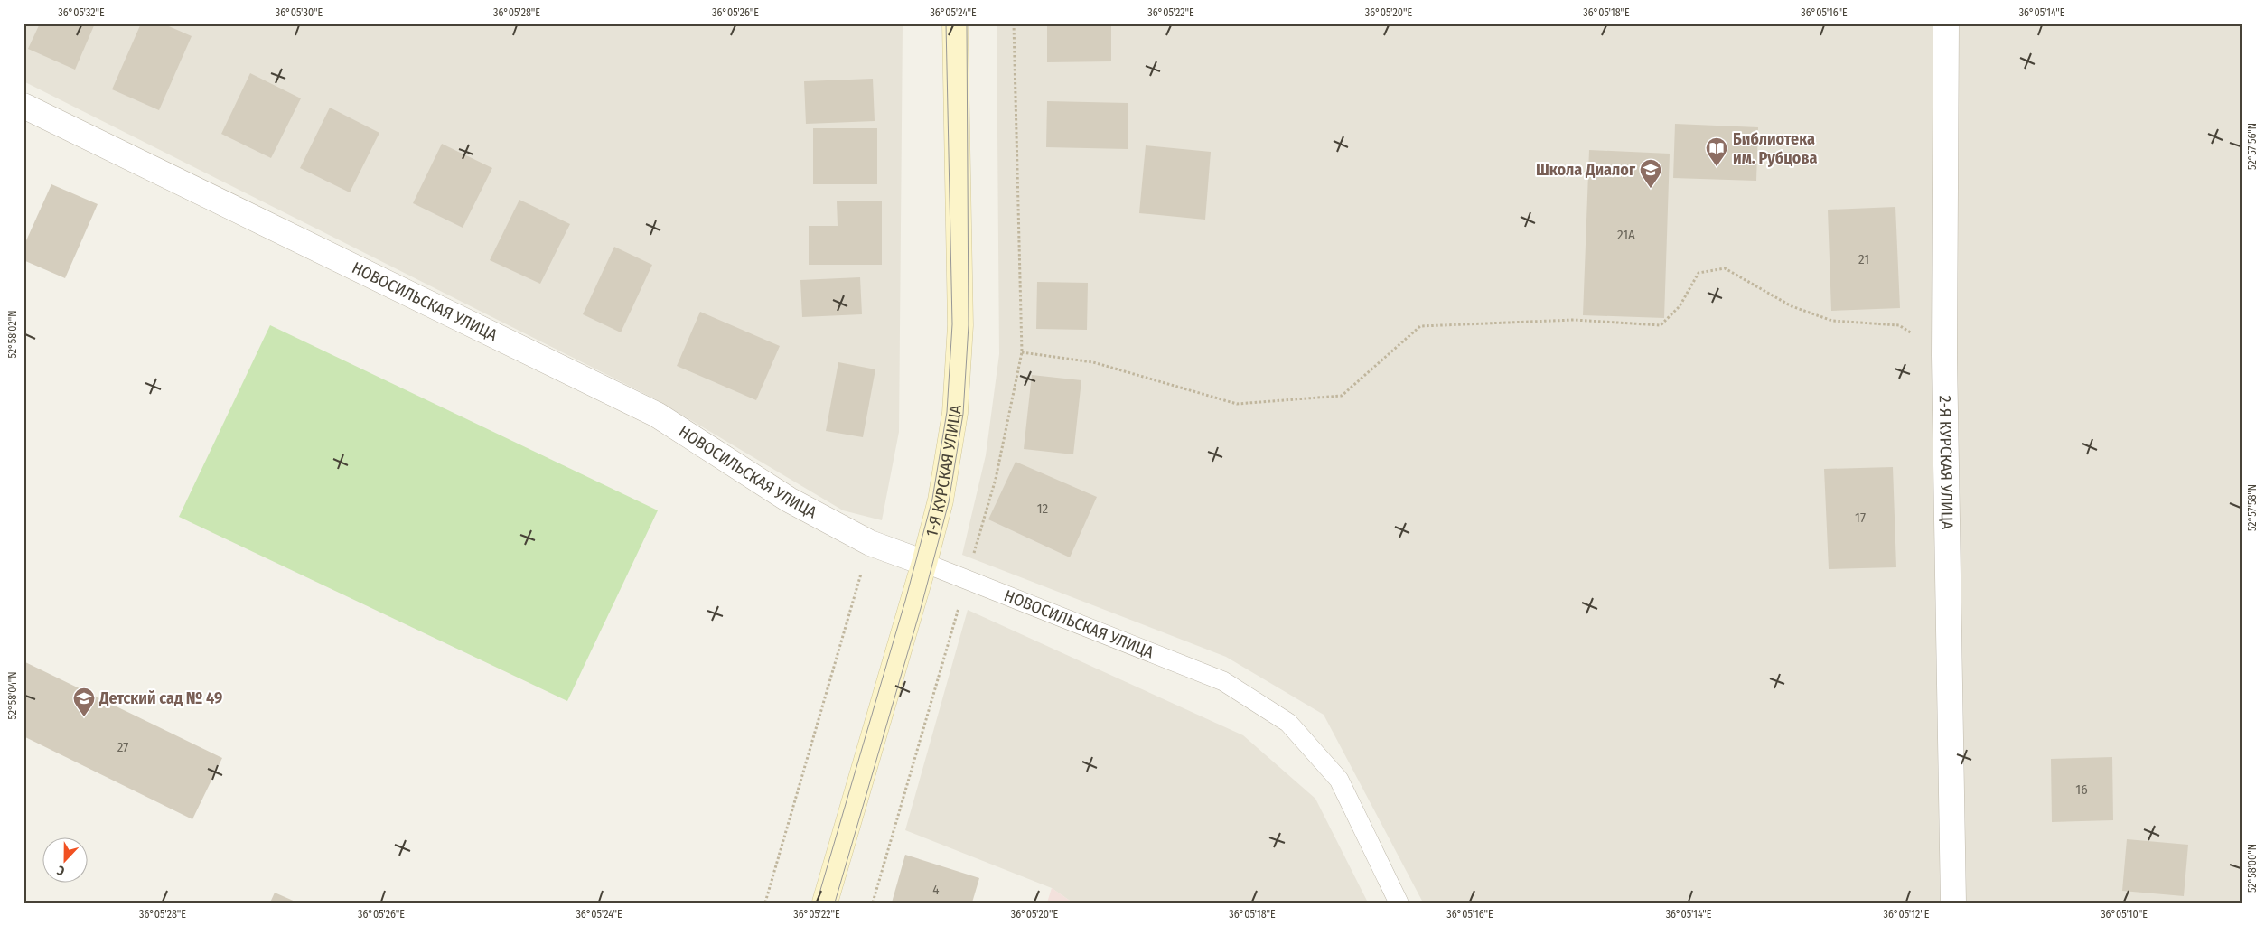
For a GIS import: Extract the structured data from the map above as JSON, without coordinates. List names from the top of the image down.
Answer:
{
  "streets": {
    "main road": ["1-Я КУРСКАЯ УЛИЦА"],
    "street": ["НОВОСИЛЬСКАЯ УЛИЦА", "2-Я КУРСКАЯ УЛИЦА"]
  },
  "crossings": [
    ["НОВОСИЛЬСКАЯ УЛИЦА", "1-Я КУРСКАЯ УЛИЦА"]
  ],
  "places": {
    "library": ["Библиотека им. Рубцова"],
    "school or university": ["Школа Диалог", "Детский сад № 49"]
  },
  "house_numbers": [
    "21А",
    "21",
    "12",
    "17",
    "27",
    "16",
    "4"
  ],
  "north": "bottom",
  "coordinates": [
    "36°05'32\"E",
    "36°05'30\"E",
    "36°05'28\"E",
    "36°05'26\"E",
    "36°05'24\"E",
    "36°05'22\"E",
    "36°05'20\"E",
    "36°05'18\"E",
    "36°05'16\"E",
    "36°05'14\"E",
    "52°57'56\"N",
    "52°58'02\"N",
    "52°57'58\"N",
    "52°58'04\"N",
    "52°58'00\"N",
    "36°05'12\"E",
    "36°05'10\"E"
  ]
}
